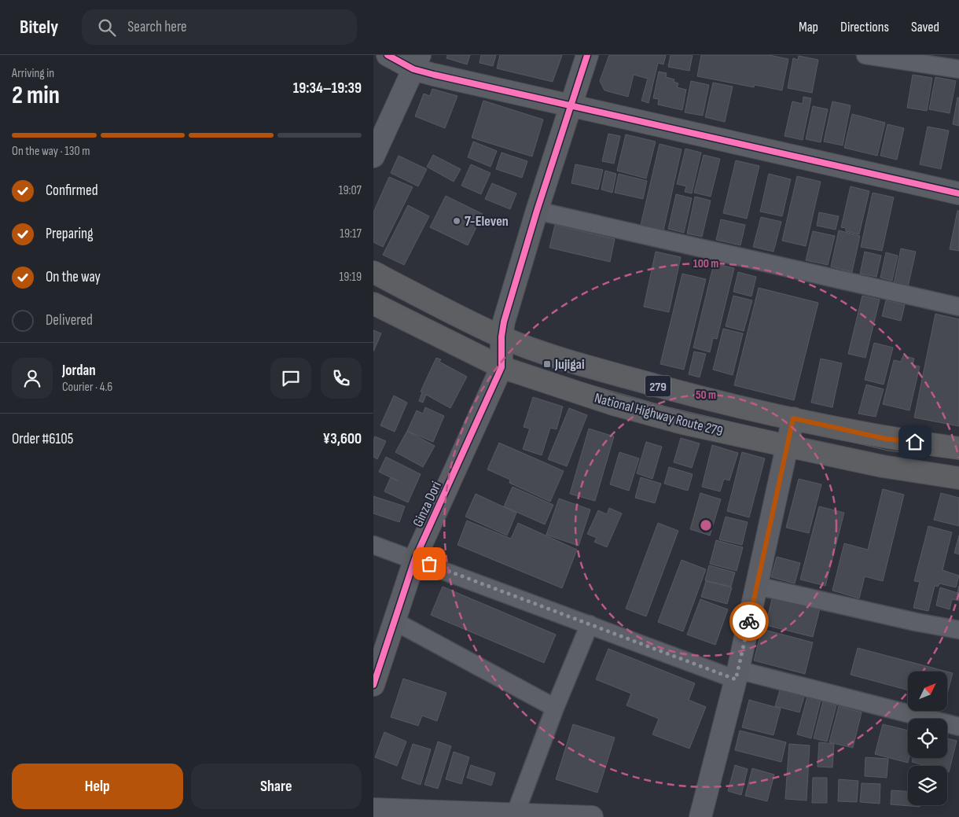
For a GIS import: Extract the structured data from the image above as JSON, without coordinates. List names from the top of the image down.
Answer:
{
  "streets": {
    "highway": ["279", "National Highway Route 279"],
    "street": ["Ginza Dori"]
  },
  "crossings": [
    ["National Highway Route 279", "Ginza Dori"]
  ],
  "places": {
    "other": ["7-Eleven"],
    "transit": ["Jujigai"]
  },
  "north": "top right",
  "page": {
    "header": "Bitely",
    "search": "Search here",
    "nav": ["Map", "Directions", "Saved"],
    "heading": ["2 min", "Arriving in", "19:34–19:39"],
    "panel": [
      "Jordan",
      "Courier · 4.6",
      "Order #6105",
      "¥3,600"
    ],
    "bar": "On the way · 130 m",
    "list": [
      ["Confirmed", "19:07"],
      ["Preparing", "19:17"],
      ["On the way", "19:19"],
      "Delivered"
    ],
    "buttons": ["Help", "Share"]
  },
  "rings": ["100 m", "50 m"]
}
